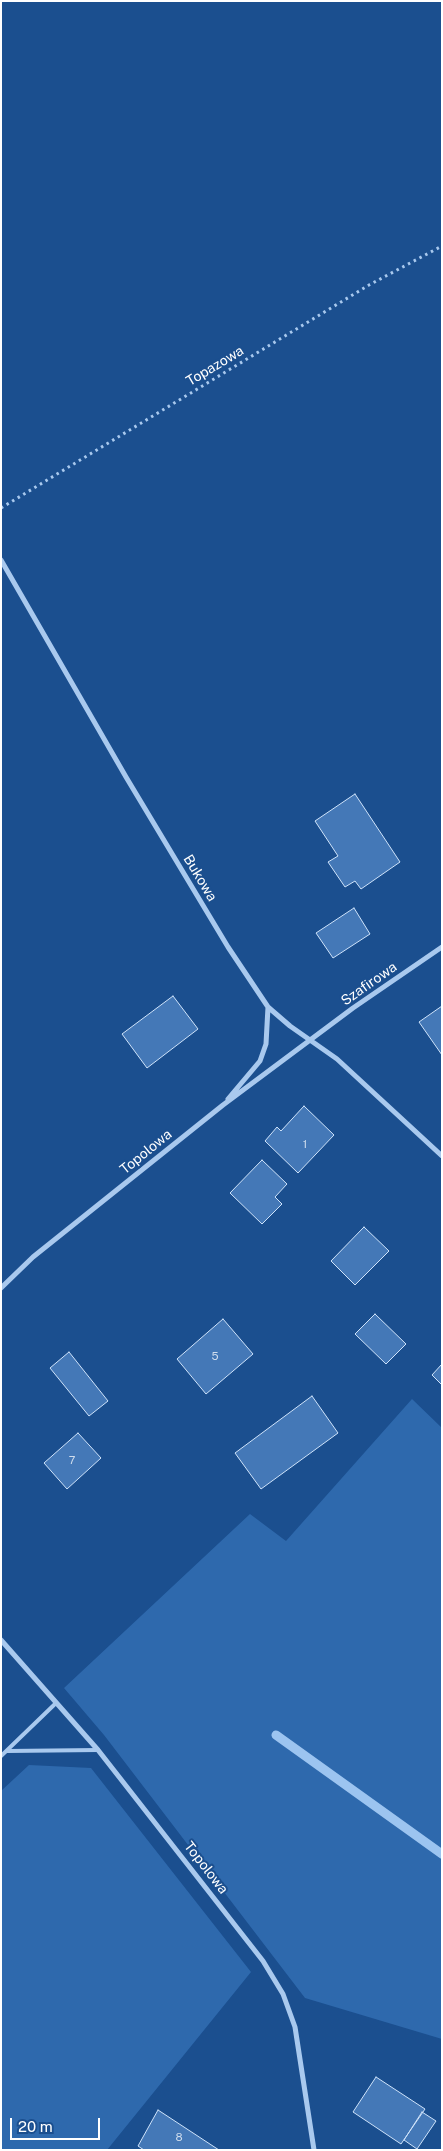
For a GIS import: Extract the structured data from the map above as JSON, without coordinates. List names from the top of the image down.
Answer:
{
  "streets": {
    "street": ["Bukowa", "Szafirowa", "Topolowa"],
    "path": ["Topazowa"]
  },
  "crossings": [
    ["Bukowa", "Szafirowa"],
    ["Bukowa", "Topolowa"],
    ["Szafirowa", "Topolowa"]
  ],
  "house_numbers": [
    "1",
    "5",
    "7",
    "8"
  ],
  "scale_bar": "20 m"
}
